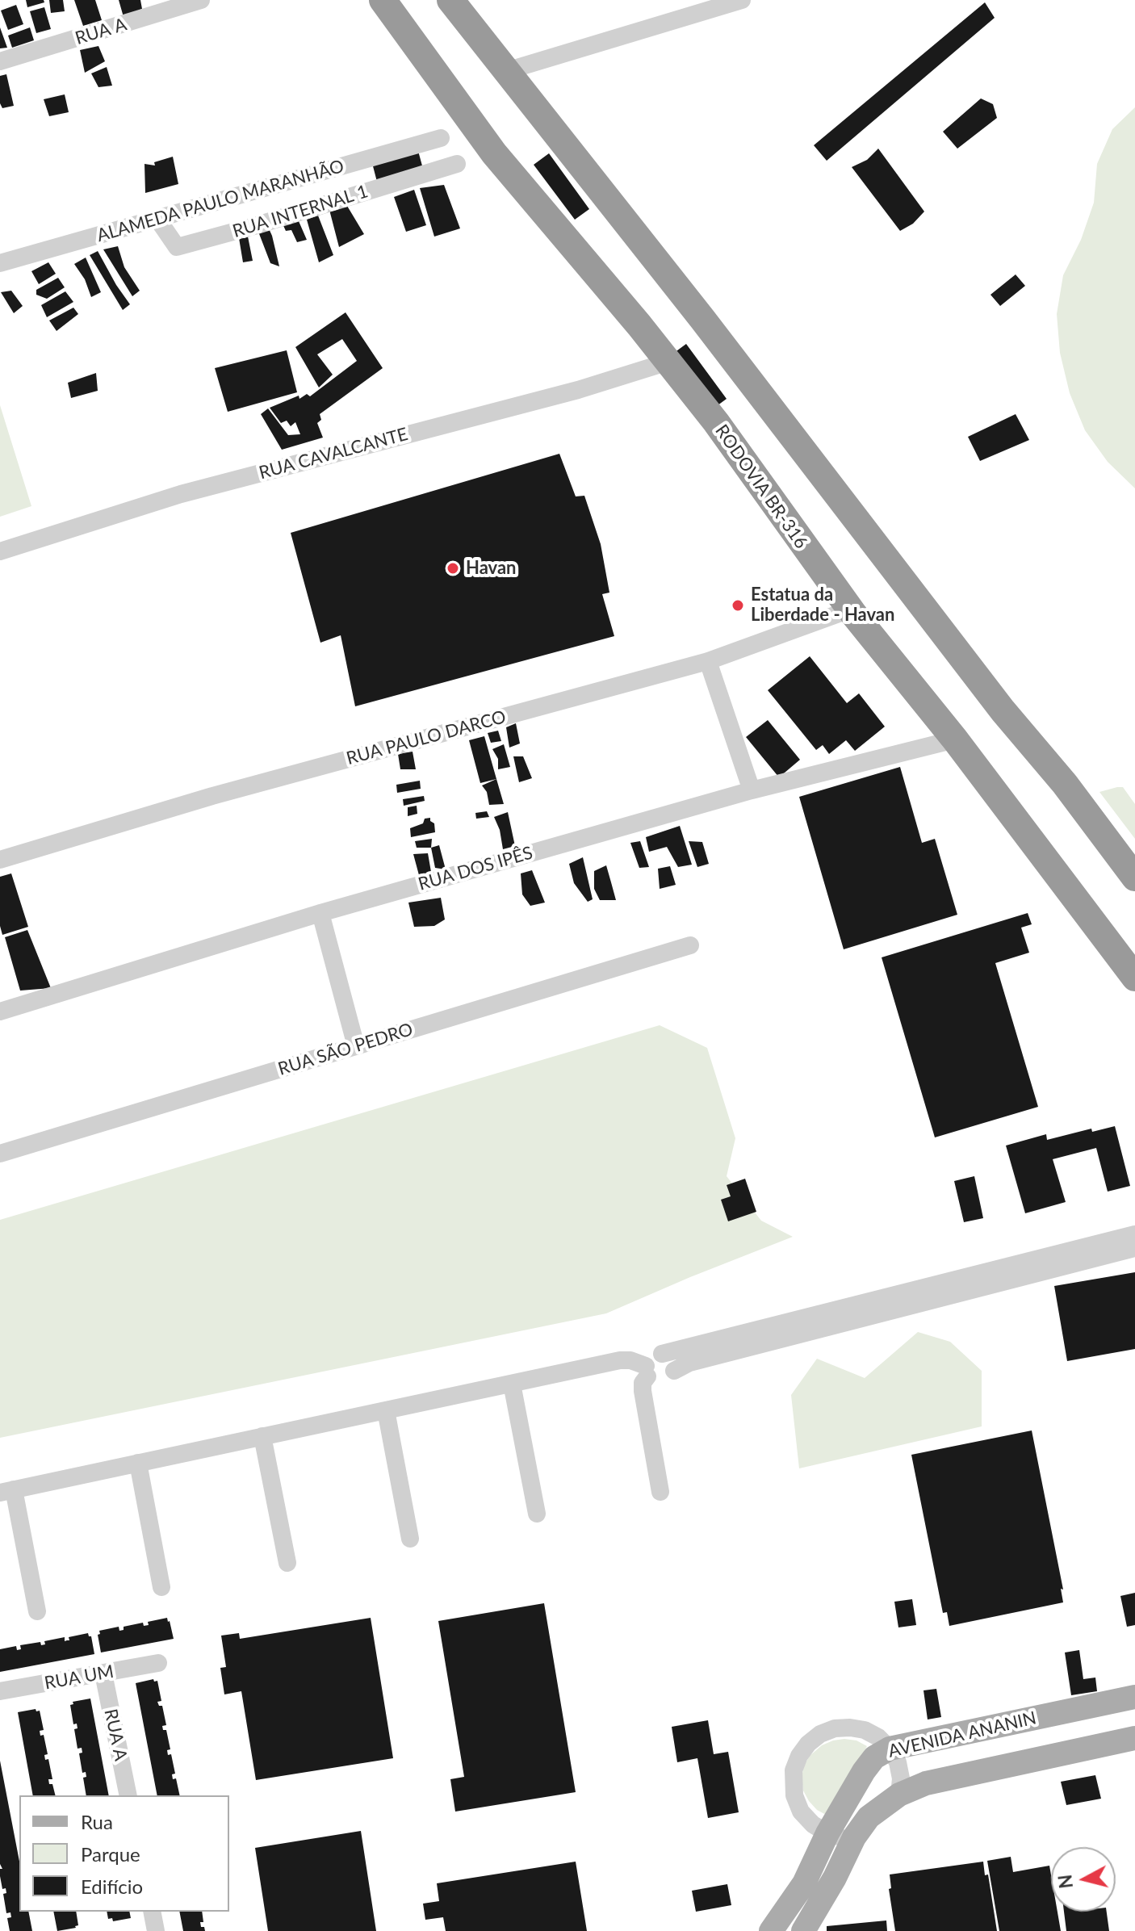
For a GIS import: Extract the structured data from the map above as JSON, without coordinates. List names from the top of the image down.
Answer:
{
  "streets": {
    "highway": ["RODOVIA BR-316"],
    "main road": ["AVENIDA ANANIN"],
    "street": [
      "RUA A",
      "ALAMEDA PAULO MARANHÃO",
      "RUA INTERNAL 1",
      "RUA CAVALCANTE",
      "RUA PAULO DARCO",
      "RUA DOS IPÊS",
      "RUA SÃO PEDRO",
      "RUA UM"
    ]
  },
  "crossings": [
    ["RUA A", "RUA UM"],
    ["ALAMEDA PAULO MARANHÃO", "RUA INTERNAL 1"],
    ["RUA CAVALCANTE", "RODOVIA BR-316"],
    ["RODOVIA BR-316", "RUA PAULO DARCO"],
    ["RODOVIA BR-316", "RUA DOS IPÊS"]
  ],
  "places": ["Havan", "Estatua da Liberdade - Havan"],
  "legend": ["Rua", "Parque", "Edifício"],
  "north": "left"
}
